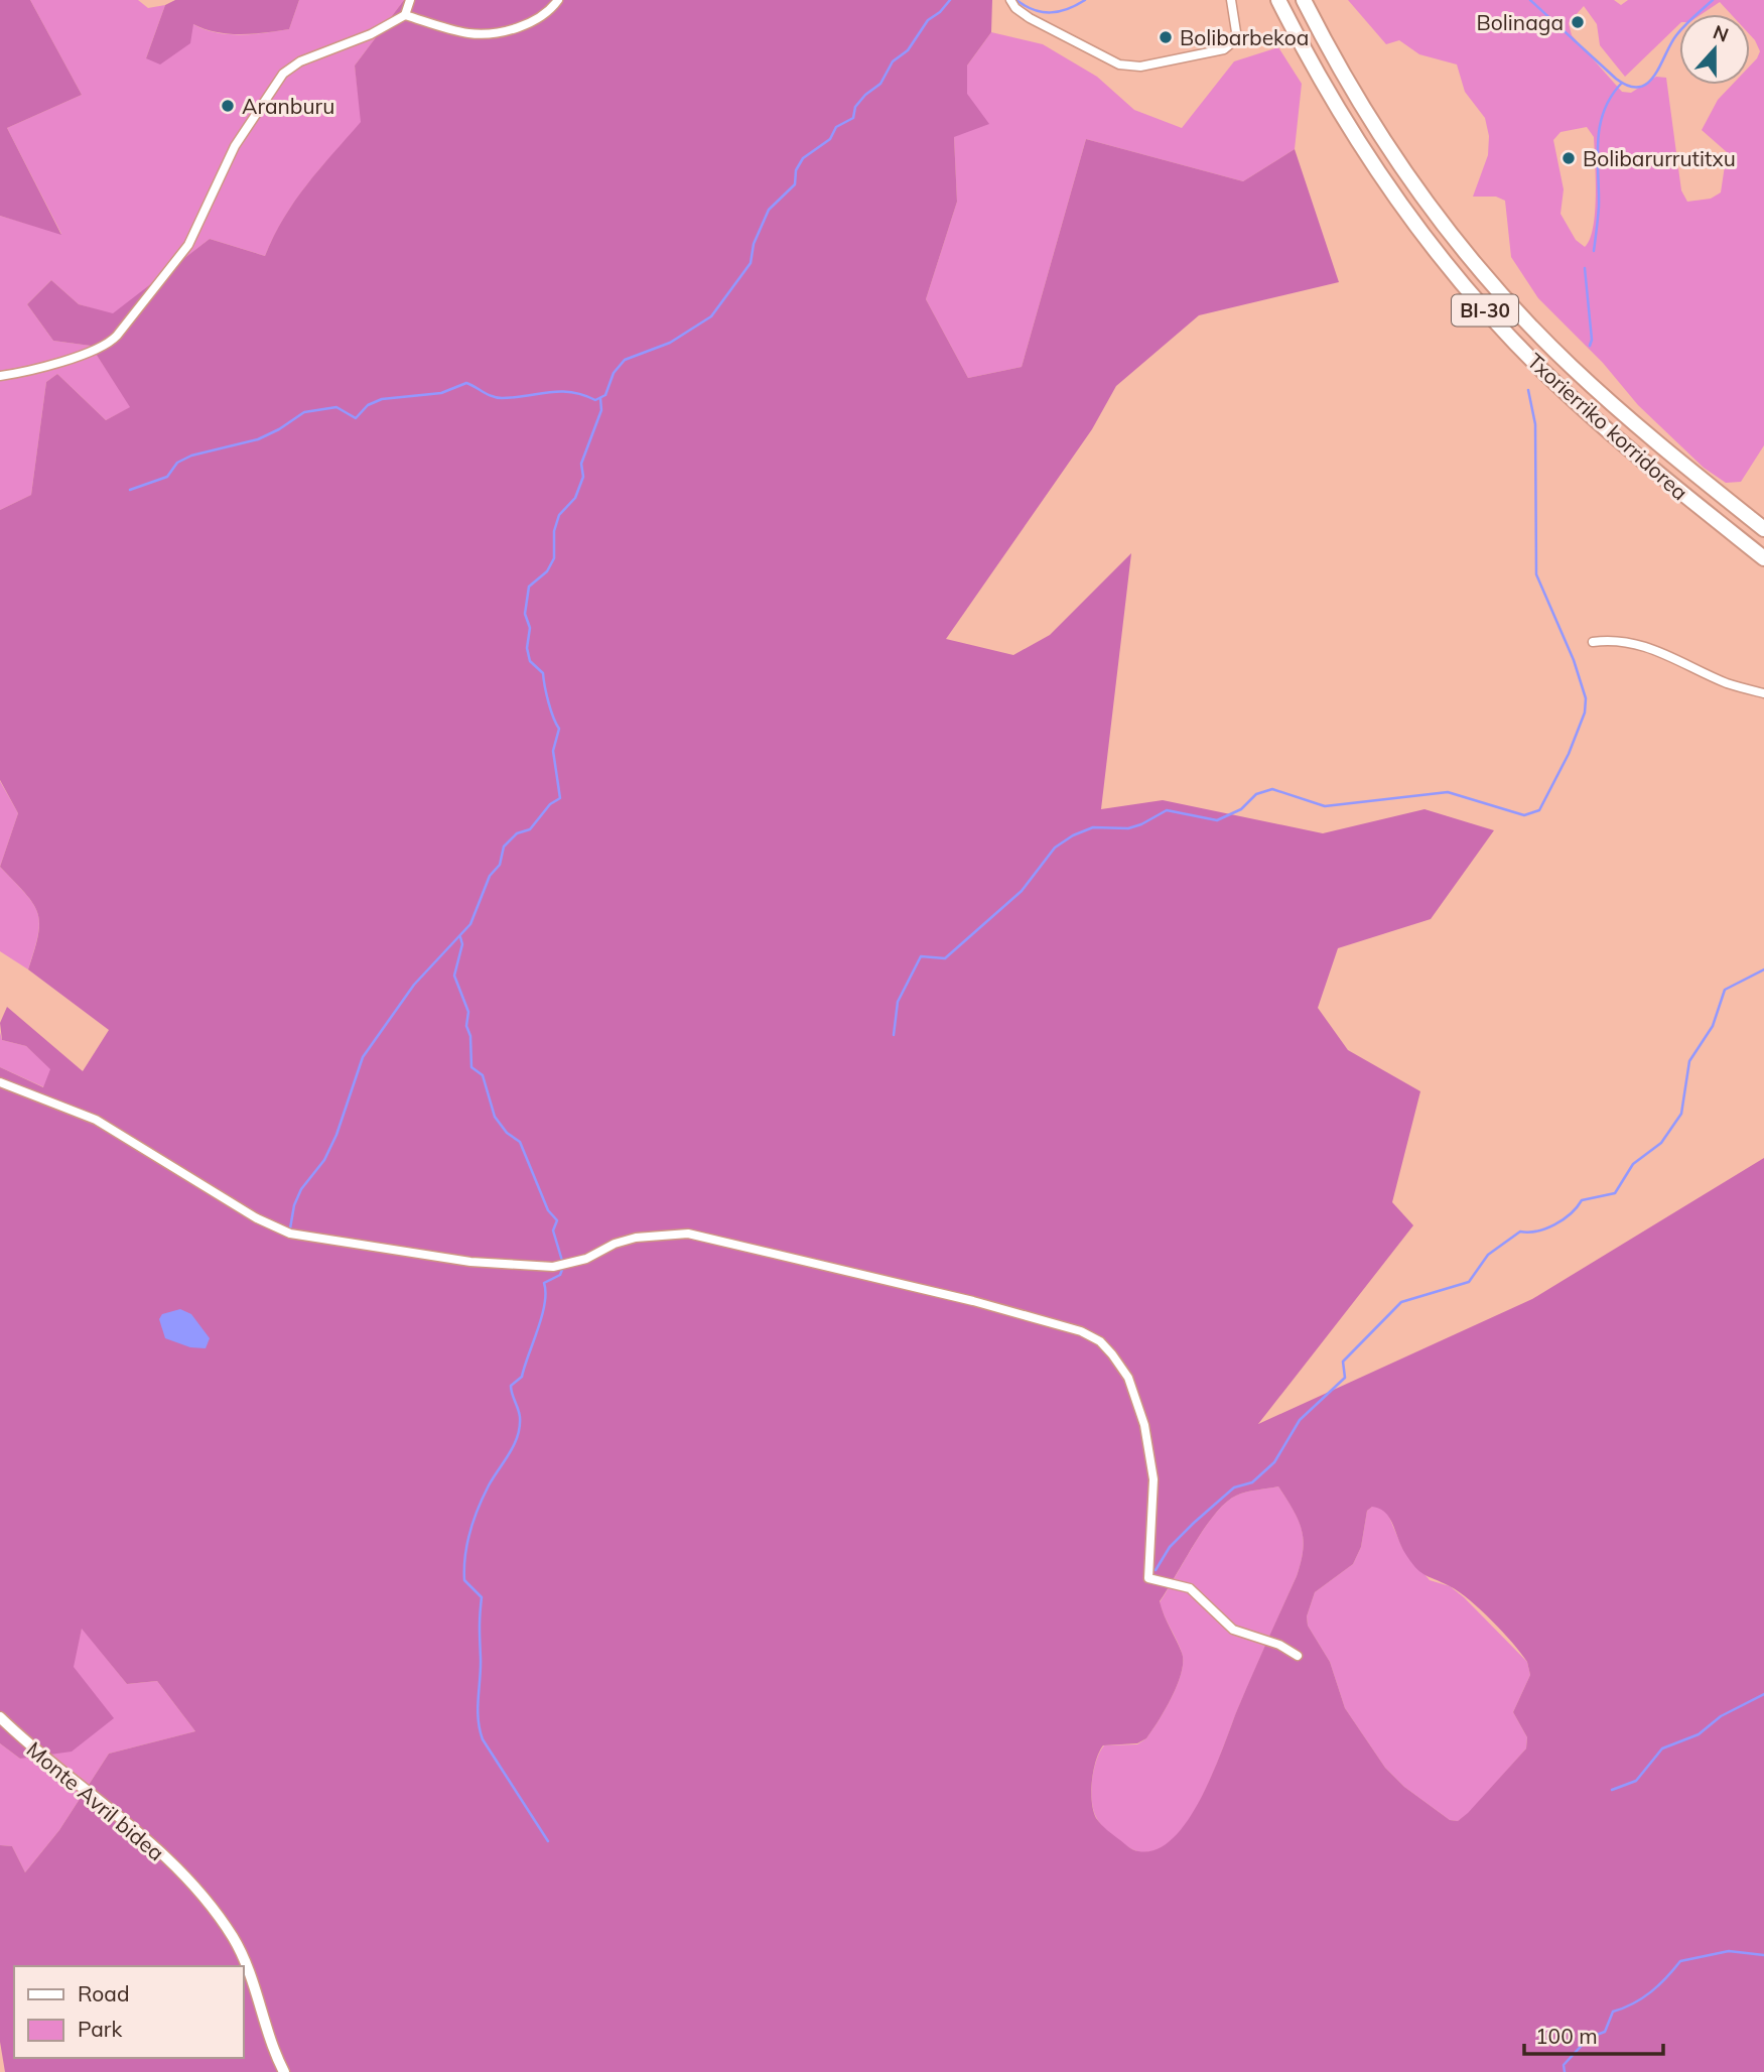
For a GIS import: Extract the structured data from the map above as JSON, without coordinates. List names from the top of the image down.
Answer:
{
  "streets": {
    "highway": ["BI-30", "Txorierriko korridorea"],
    "street": ["Monte Avril bidea"]
  },
  "places": [
    "Bolinaga",
    "Bolibarbekoa",
    "Aranburu",
    "Bolibarurrutitxu"
  ],
  "legend": ["Road", "Park"],
  "scale_bar": "100 m",
  "north": "top"
}
